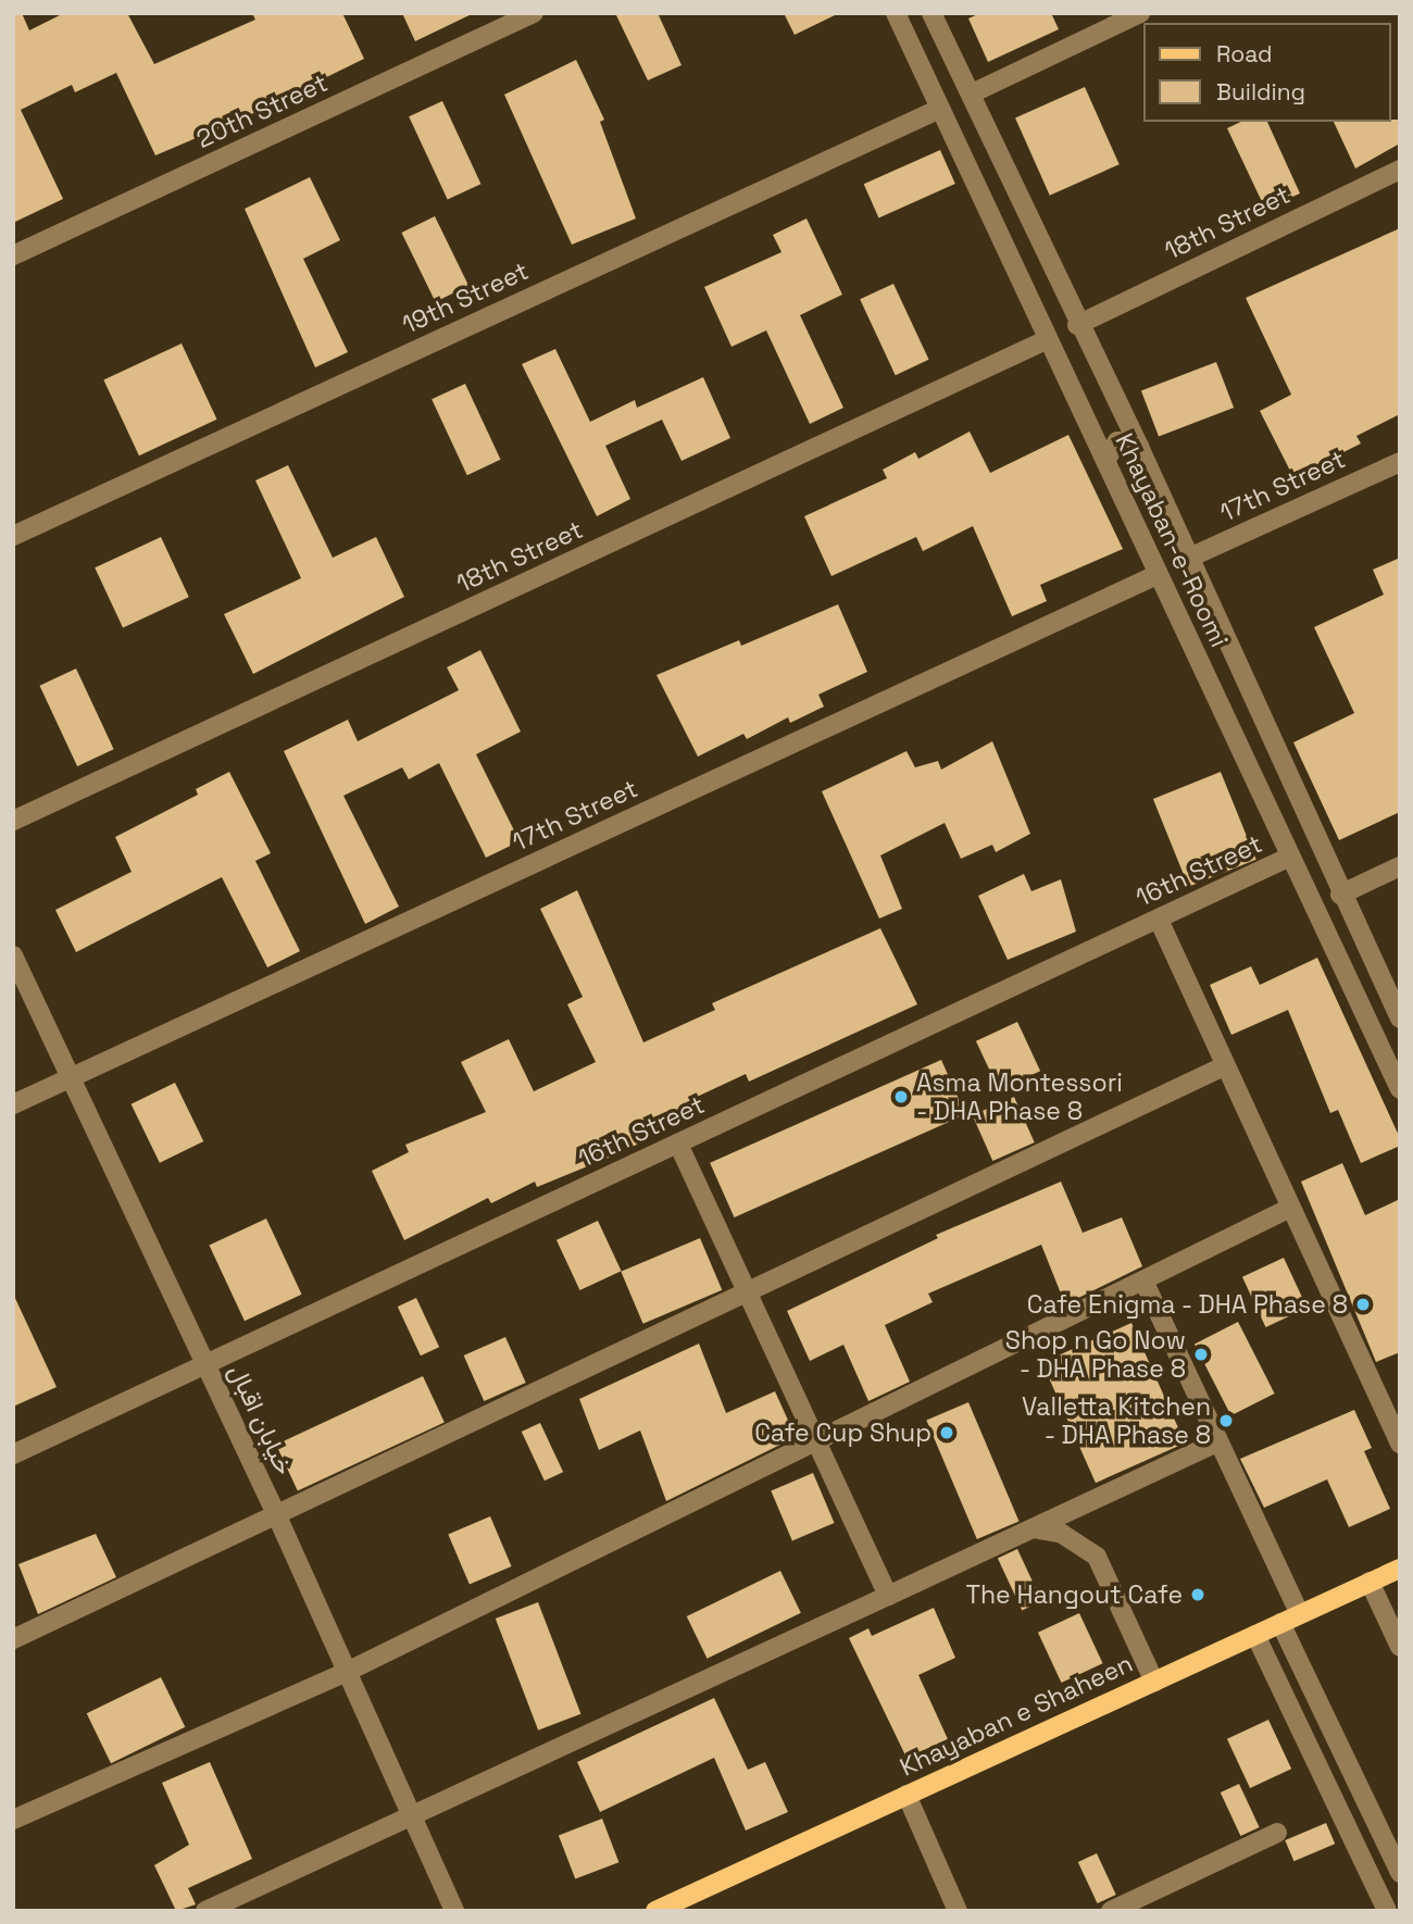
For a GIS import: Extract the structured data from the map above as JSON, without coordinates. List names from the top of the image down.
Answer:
{
  "streets": {
    "main road": ["Khayaban e Shaheen"],
    "street": [
      "20th Street",
      "18th Street",
      "19th Street",
      "17th Street",
      "Khayaban-e-Roomi",
      "16th Street",
      "خیابان اقبال"
    ]
  },
  "crossings": [
    ["18th Street", "Khayaban-e-Roomi"],
    ["19th Street", "Khayaban-e-Roomi"],
    ["17th Street", "Khayaban-e-Roomi"],
    ["17th Street", "خیابان اقبال"],
    ["Khayaban-e-Roomi", "16th Street"],
    ["16th Street", "خیابان اقبال"]
  ],
  "places": [
    "Asma Montessori - DHA Phase 8",
    "Cafe Enigma - DHA Phase 8",
    "Shop n Go Now - DHA Phase 8",
    "Valletta Kitchen - DHA Phase 8",
    "Cafe Cup Shup",
    "The Hangout Cafe"
  ],
  "legend": ["Road", "Building"]
}
